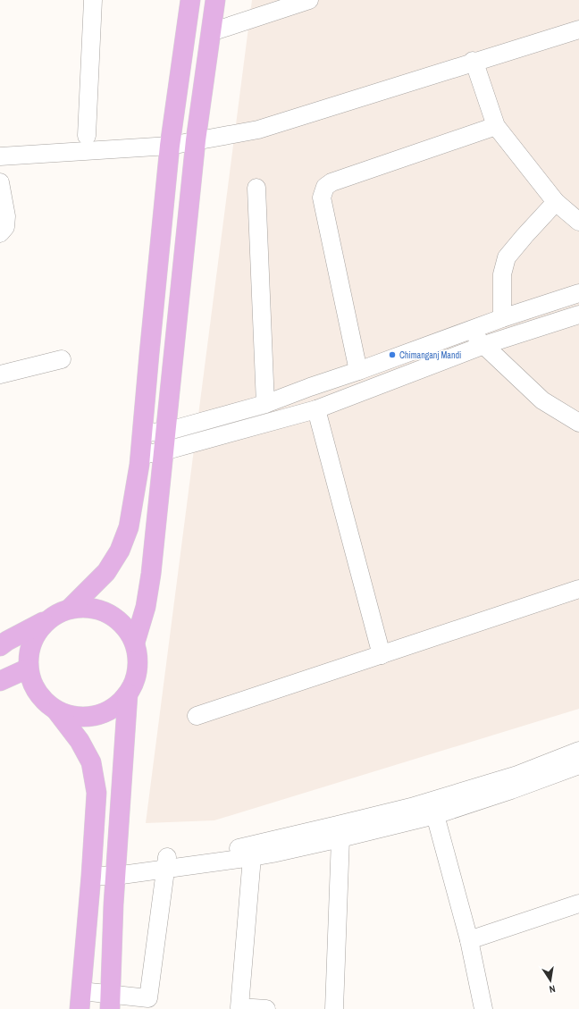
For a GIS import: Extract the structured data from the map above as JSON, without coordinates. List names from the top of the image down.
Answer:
{
  "places": ["Chimanganj Mandi"],
  "north": "bottom"
}
